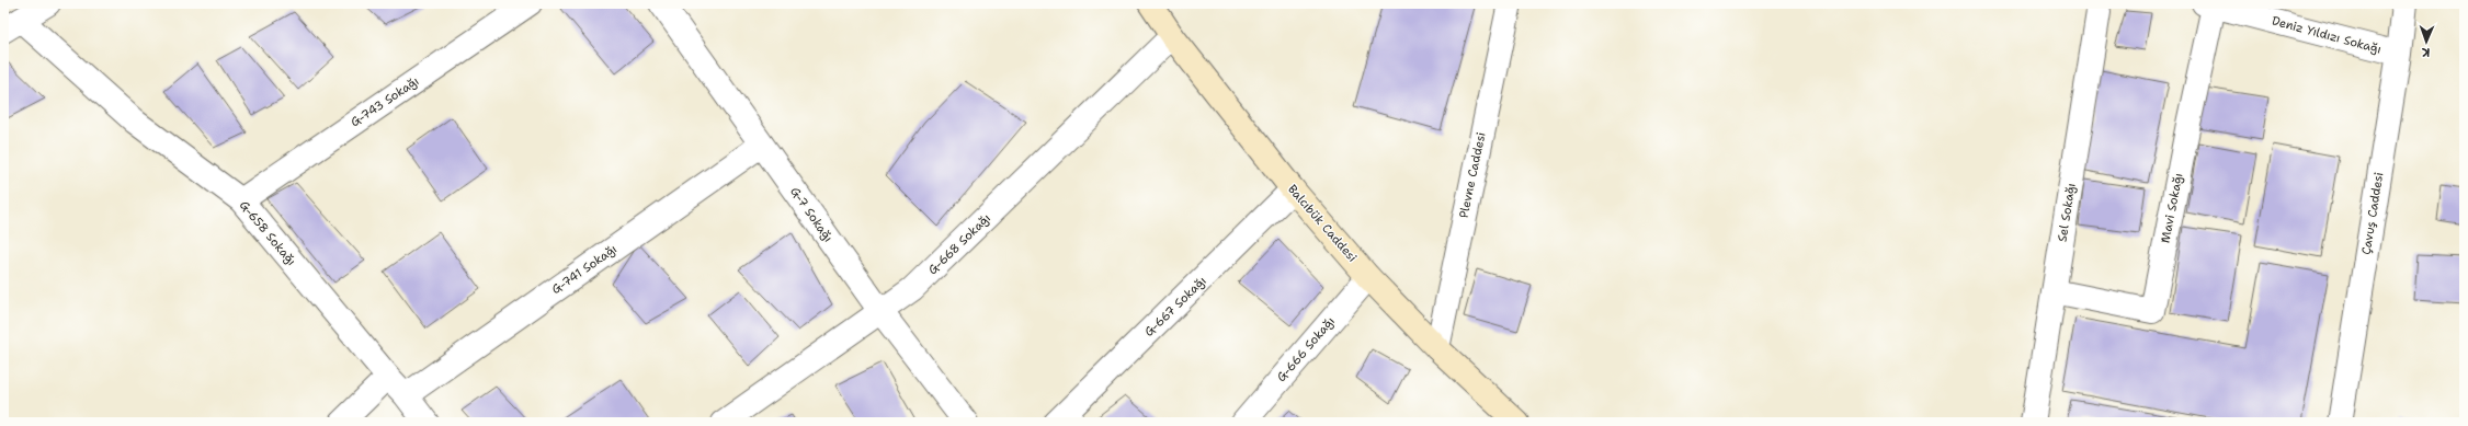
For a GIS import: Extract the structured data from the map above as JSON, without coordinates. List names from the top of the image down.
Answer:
{
  "streets": {
    "main road": ["Balcıbük Caddesi"],
    "street": [
      "Deniz Yıldızı Sokağı",
      "G-743 Sokağı",
      "Plevne Caddesi",
      "Mavi Sokağı",
      "Sel Sokağı",
      "Çavuş Caddesi",
      "G-7 Sokağı",
      "G-658 Sokağı",
      "G-668 Sokağı",
      "G-741 Sokağı",
      "G-667 Sokağı",
      "G-666 Sokağı"
    ]
  },
  "crossings": [
    ["Deniz Yıldızı Sokağı", "Mavi Sokağı"],
    ["Deniz Yıldızı Sokağı", "Çavuş Caddesi"],
    ["G-743 Sokağı", "G-658 Sokağı"],
    ["Plevne Caddesi", "Balcıbük Caddesi"],
    ["Mavi Sokağı", "Sel Sokağı"],
    ["G-7 Sokağı", "G-668 Sokağı"],
    ["G-7 Sokağı", "G-741 Sokağı"],
    ["Balcıbük Caddesi", "G-668 Sokağı"],
    ["Balcıbük Caddesi", "G-667 Sokağı"],
    ["Balcıbük Caddesi", "G-666 Sokağı"],
    ["G-658 Sokağı", "G-741 Sokağı"]
  ],
  "north": "bottom"
}
